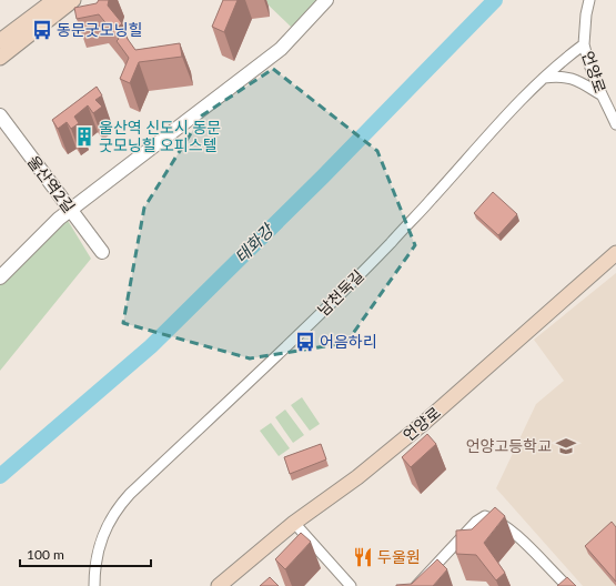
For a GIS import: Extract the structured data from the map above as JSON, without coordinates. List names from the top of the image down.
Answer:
{
  "streets": {
    "main road": ["언양로"],
    "street": ["울산역2길", "남천둑길"]
  },
  "crossings": [
    ["언양로", "남천둑길"]
  ],
  "water": ["태화강"],
  "places": {
    "bus stop": ["동문굿모닝힐", "어음하리"],
    "building": ["울산역 신도시 동문 굿모닝힐 오피스텔"],
    "school or university": ["언양고등학교"],
    "restaurant": ["두울원"]
  },
  "scale_bar": "100 m"
}
